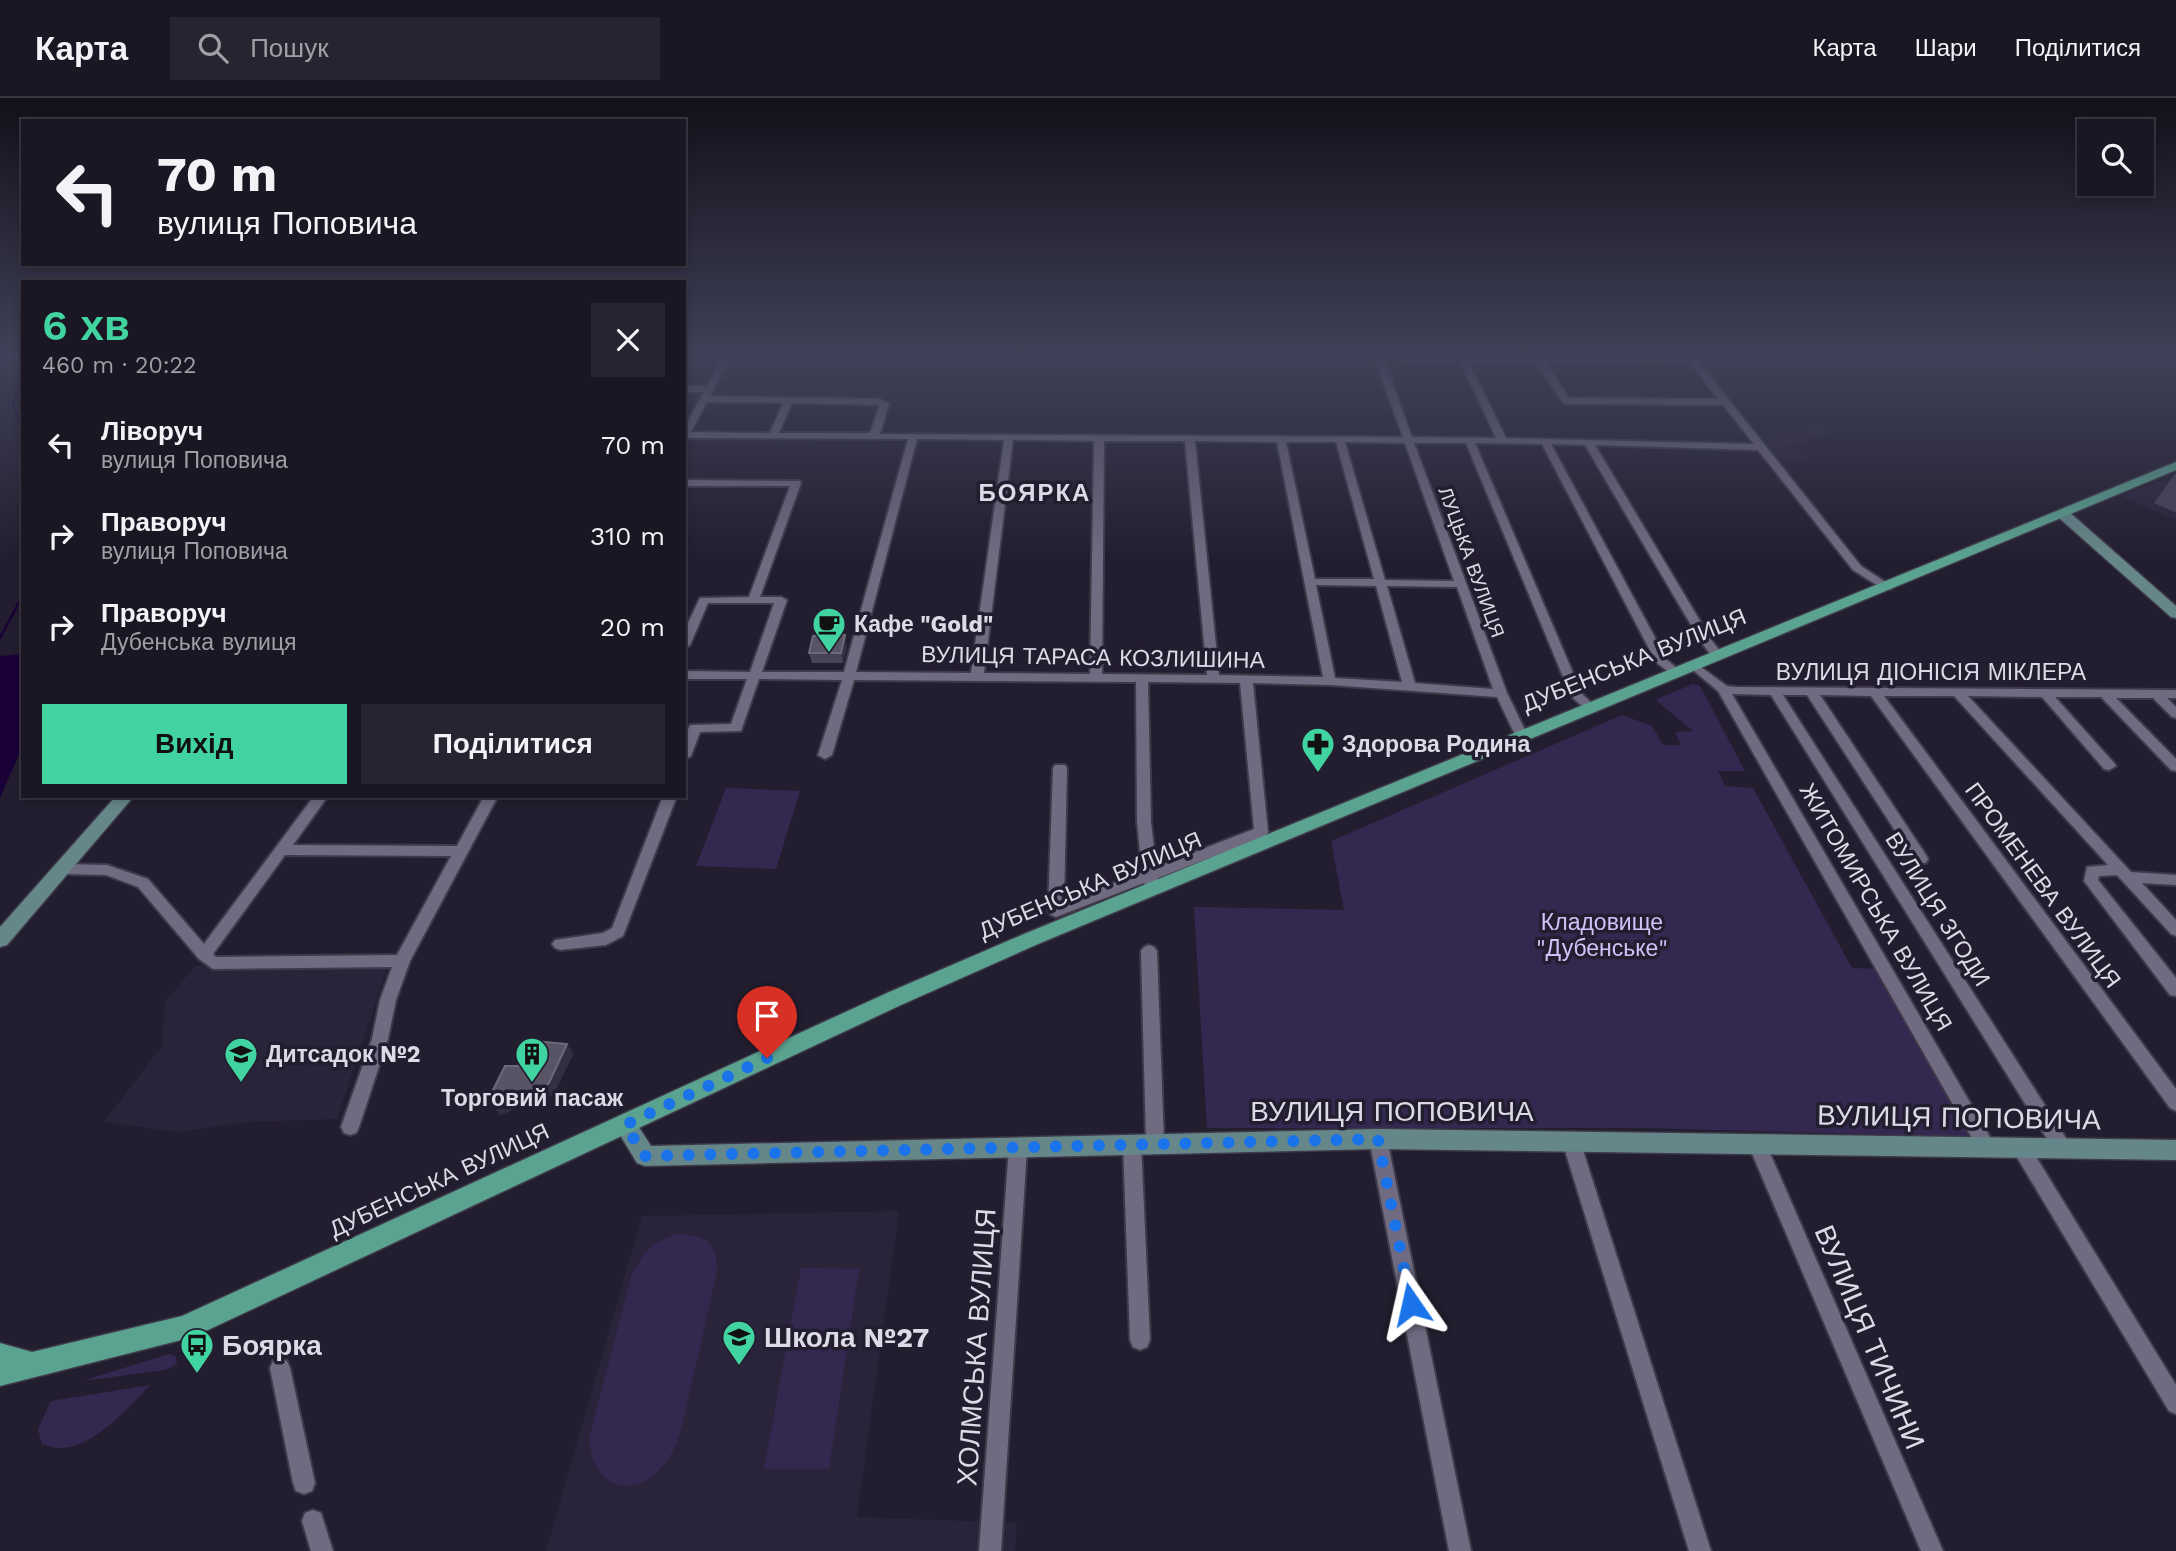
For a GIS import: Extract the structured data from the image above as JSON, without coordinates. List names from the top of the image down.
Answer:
{
  "streets": {
    "main road": ["ДУБЕНСЬКА ВУЛИЦЯ"],
    "street": [
      "ЛУЦЬКА ВУЛИЦЯ",
      "ВУЛИЦЯ ТАРАСА КОЗЛИШИНА",
      "ВУЛИЦЯ ДІОНІСІЯ МІКЛЕРА",
      "ПРОМЕНЕВА ВУЛИЦЯ",
      "ЖИТОМИРСЬКА ВУЛИЦЯ",
      "ВУЛИЦЯ ЗГОДИ",
      "ВУЛИЦЯ ПОПОВИЧА",
      "ВУЛИЦЯ ТИЧИНИ",
      "ХОЛМСЬКА ВУЛИЦЯ"
    ]
  },
  "crossings": [
    ["ЛУЦЬКА ВУЛИЦЯ", "ВУЛИЦЯ ТАРАСА КОЗЛИШИНА"],
    ["ЛУЦЬКА ВУЛИЦЯ", "ДУБЕНСЬКА ВУЛИЦЯ"],
    ["ДУБЕНСЬКА ВУЛИЦЯ", "ВУЛИЦЯ ПОПОВИЧА"],
    ["ВУЛИЦЯ ДІОНІСІЯ МІКЛЕРА", "ПРОМЕНЕВА ВУЛИЦЯ"],
    ["ВУЛИЦЯ ДІОНІСІЯ МІКЛЕРА", "ЖИТОМИРСЬКА ВУЛИЦЯ"],
    ["ВУЛИЦЯ ДІОНІСІЯ МІКЛЕРА", "ВУЛИЦЯ ЗГОДИ"],
    ["ЖИТОМИРСЬКА ВУЛИЦЯ", "ВУЛИЦЯ ПОПОВИЧА"],
    ["ВУЛИЦЯ ЗГОДИ", "ВУЛИЦЯ ПОПОВИЧА"],
    ["ВУЛИЦЯ ПОПОВИЧА", "ВУЛИЦЯ ТИЧИНИ"],
    ["ВУЛИЦЯ ПОПОВИЧА", "ХОЛМСЬКА ВУЛИЦЯ"]
  ],
  "districts": ["БОЯРКА"],
  "parks": ["Кладовище \"Дубенське\""],
  "places": {
    "cafe": ["Кафе \"Gold\""],
    "pharmacy": ["Здорова Родина"],
    "school or university": ["Дитсадок №2", "Школа №27"],
    "building": ["Торговий пасаж"],
    "bus stop": ["Боярка"]
  },
  "page": {
    "header": "Карта",
    "search": "Пошук",
    "nav": ["Карта", "Шари", "Поділитися"],
    "turn": ["70 m", "вулиця Поповича"],
    "heading": ["6 хв", "460 m · 20:22"],
    "list": [
      {
        "name": "Ліворуч",
        "note": "вулиця Поповича",
        "value": "70 m"
      },
      {
        "name": "Праворуч",
        "note": "вулиця Поповича",
        "value": "310 m"
      },
      {
        "name": "Праворуч",
        "note": "Дубенська вулиця",
        "value": "20 m"
      }
    ],
    "buttons": ["Вихід", "Поділитися"]
  }
}
